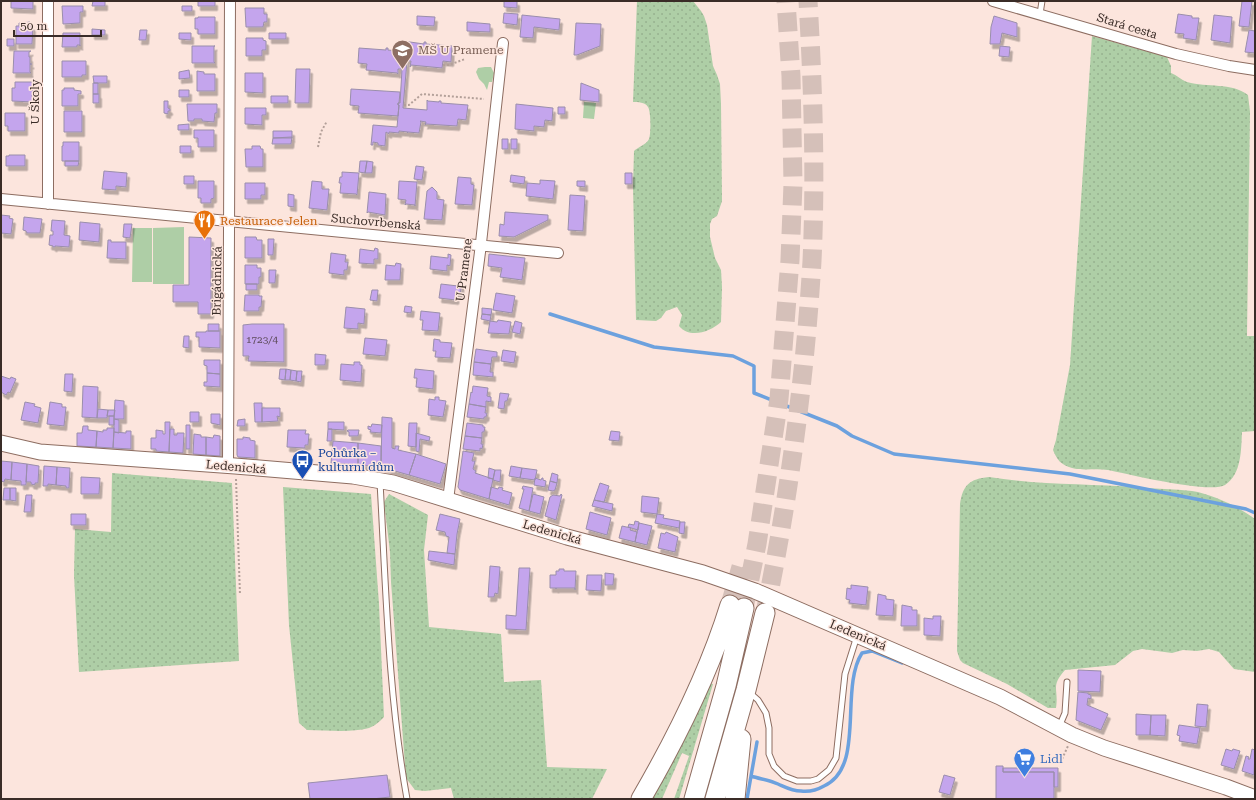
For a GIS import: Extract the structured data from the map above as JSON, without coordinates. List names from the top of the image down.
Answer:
{
  "streets": {
    "main road": ["Ledenická"],
    "street": [
      "Stará cesta",
      "U Školy",
      "Suchovrbenská",
      "U Pramene",
      "Brigádnická"
    ]
  },
  "crossings": [
    ["U Školy", "Suchovrbenská"],
    ["Suchovrbenská", "U Pramene"],
    ["Suchovrbenská", "Brigádnická"],
    ["U Pramene", "Ledenická"],
    ["Brigádnická", "Ledenická"]
  ],
  "places": {
    "school or university": ["MŠ U Pramene"],
    "restaurant": ["Restaurace Jelen"],
    "bus stop": ["Pohůrka – kulturní dům"],
    "supermarket": ["Lidl"]
  },
  "house_numbers": ["1723/4"],
  "scale_bar": "50 m"
}
